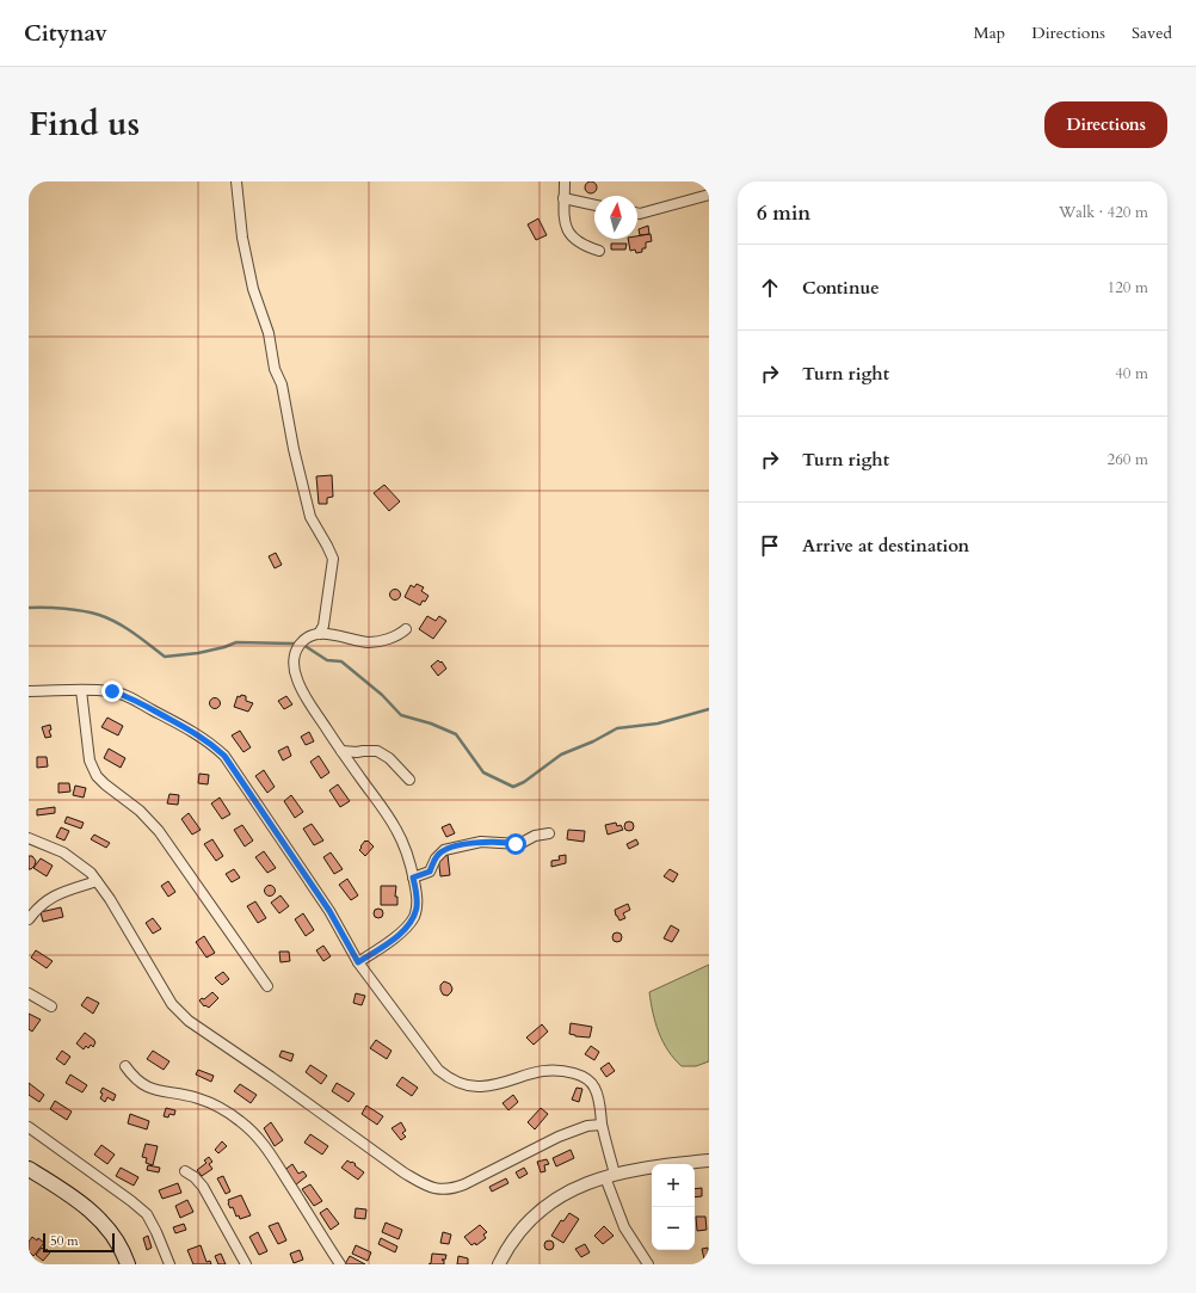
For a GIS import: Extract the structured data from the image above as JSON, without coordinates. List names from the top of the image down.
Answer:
{
  "scale_bar": "50 m",
  "north": "top",
  "page": {
    "header": "Citynav",
    "nav": ["Map", "Directions", "Saved"],
    "title": "Find us",
    "buttons": "Directions",
    "heading": ["6 min", "Walk · 420 m"],
    "list": [
      ["Continue", "120 m"],
      ["Turn right", "40 m"],
      ["Turn right", "260 m"],
      "Arrive at destination"
    ],
    "map_buttons": ["+", "−"],
    "scale": "50 m"
  }
}
